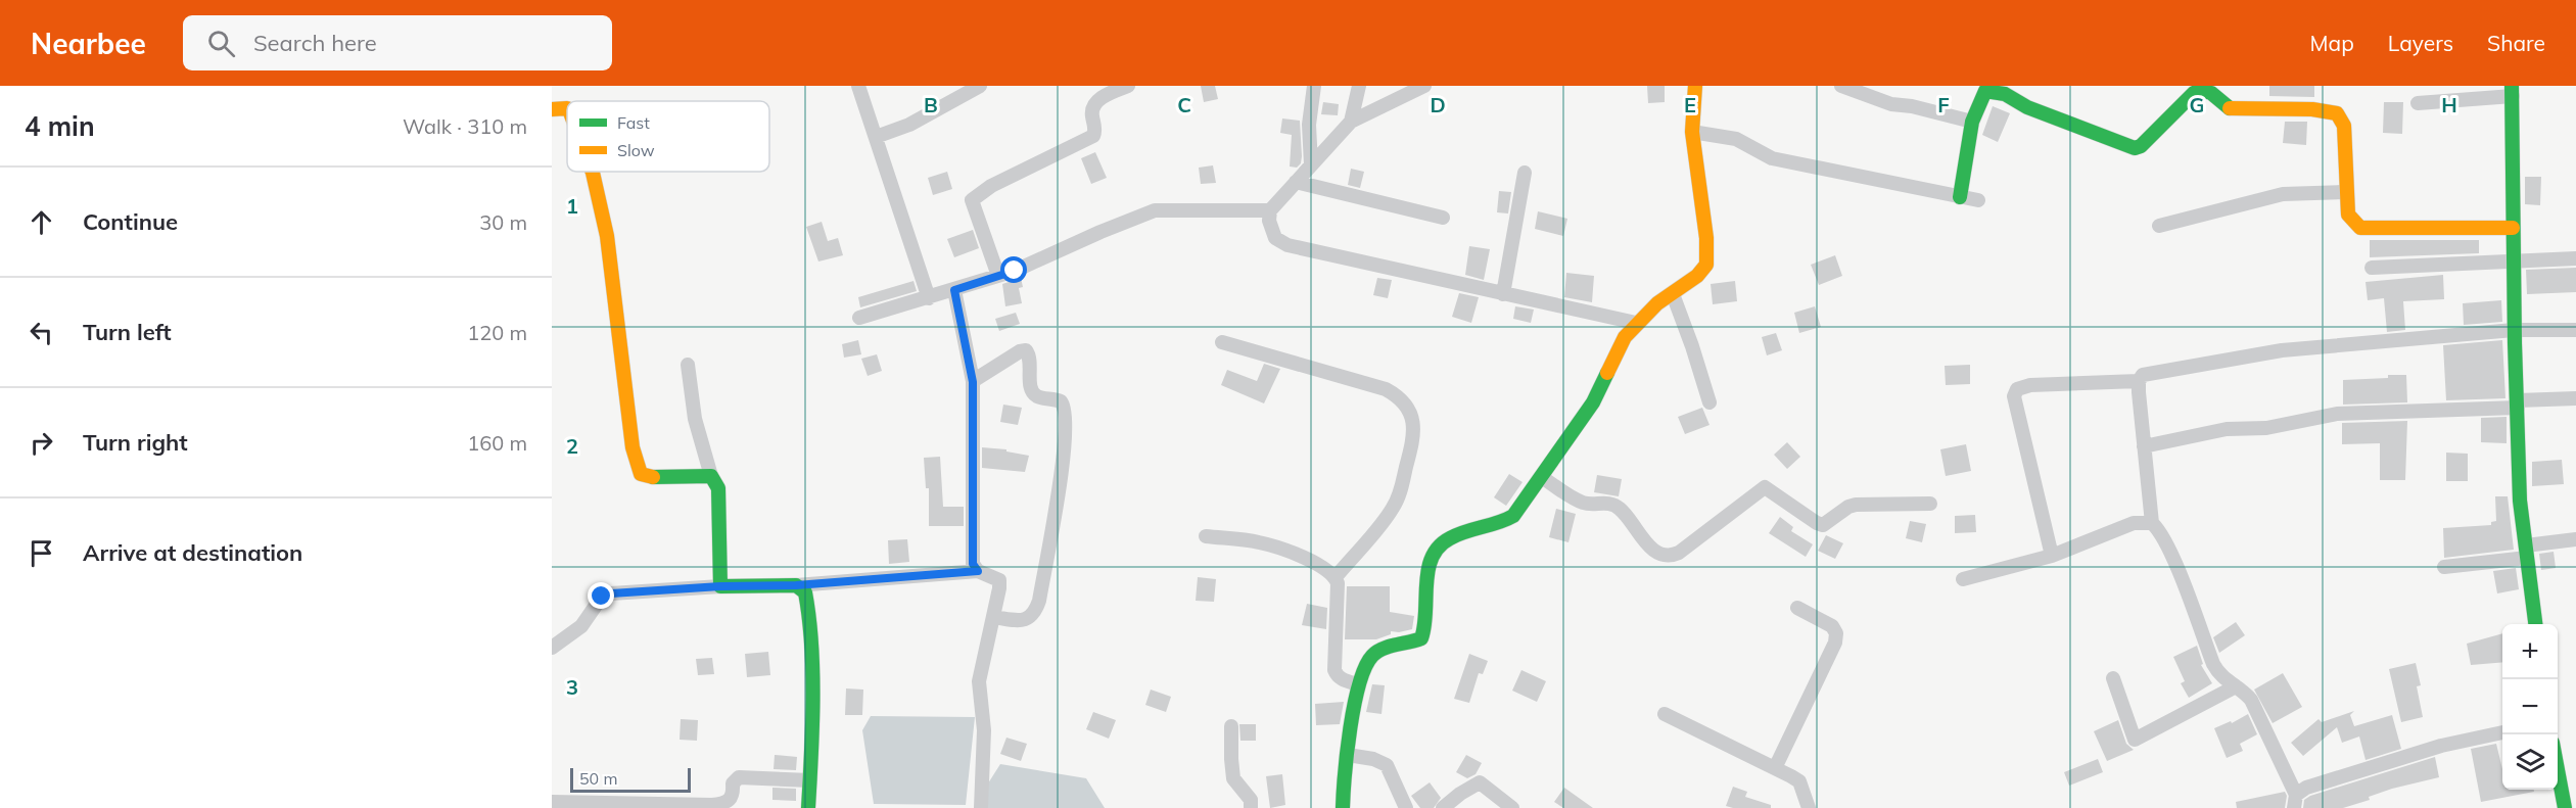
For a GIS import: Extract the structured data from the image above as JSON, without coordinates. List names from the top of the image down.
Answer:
{
  "legend": ["Fast", "Slow"],
  "scale_bar": "50 m",
  "page": {
    "header": "Nearbee",
    "search": "Search here",
    "nav": ["Map", "Layers", "Share"],
    "heading": ["4 min", "Walk · 310 m"],
    "list": [
      ["Continue", "30 m"],
      ["Turn left", "120 m"],
      ["Turn right", "160 m"],
      "Arrive at destination"
    ],
    "map_buttons": ["+", "−"],
    "scale": "50 m"
  },
  "grid": {
    "columns": [
      "B",
      "C",
      "D",
      "E",
      "F",
      "G",
      "H"
    ],
    "rows": ["1", "2", "3"]
  }
}
